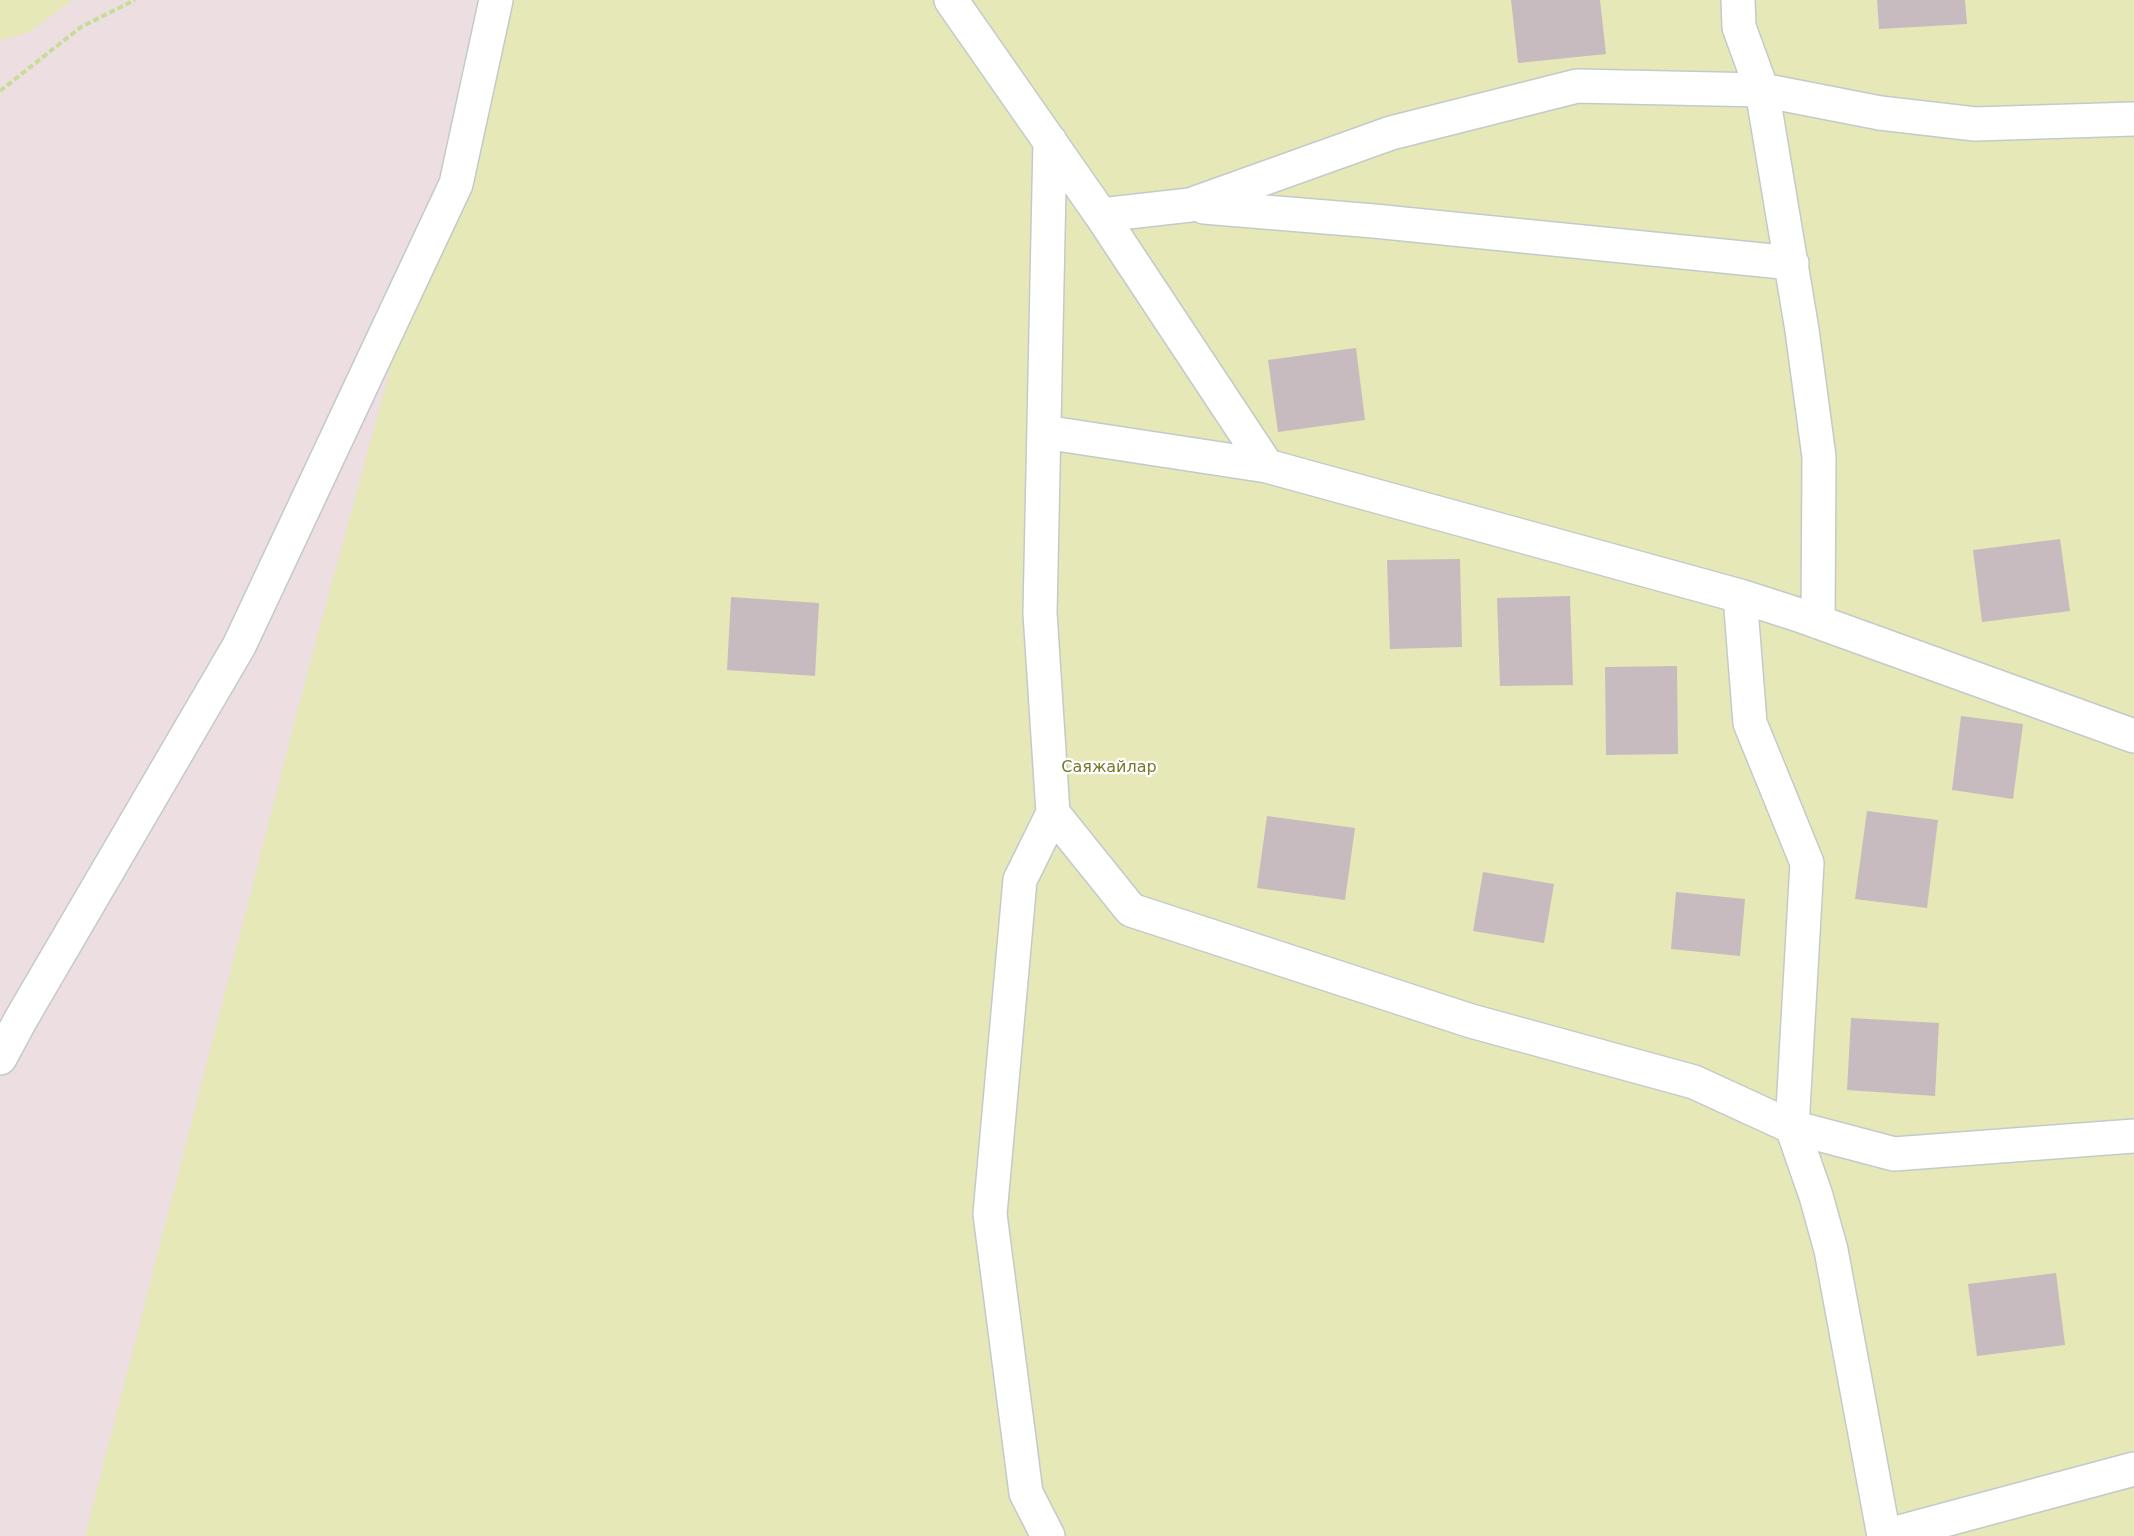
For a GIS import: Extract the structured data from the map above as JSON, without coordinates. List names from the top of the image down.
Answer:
{
  "parks": ["Саяжайлар"]
}
